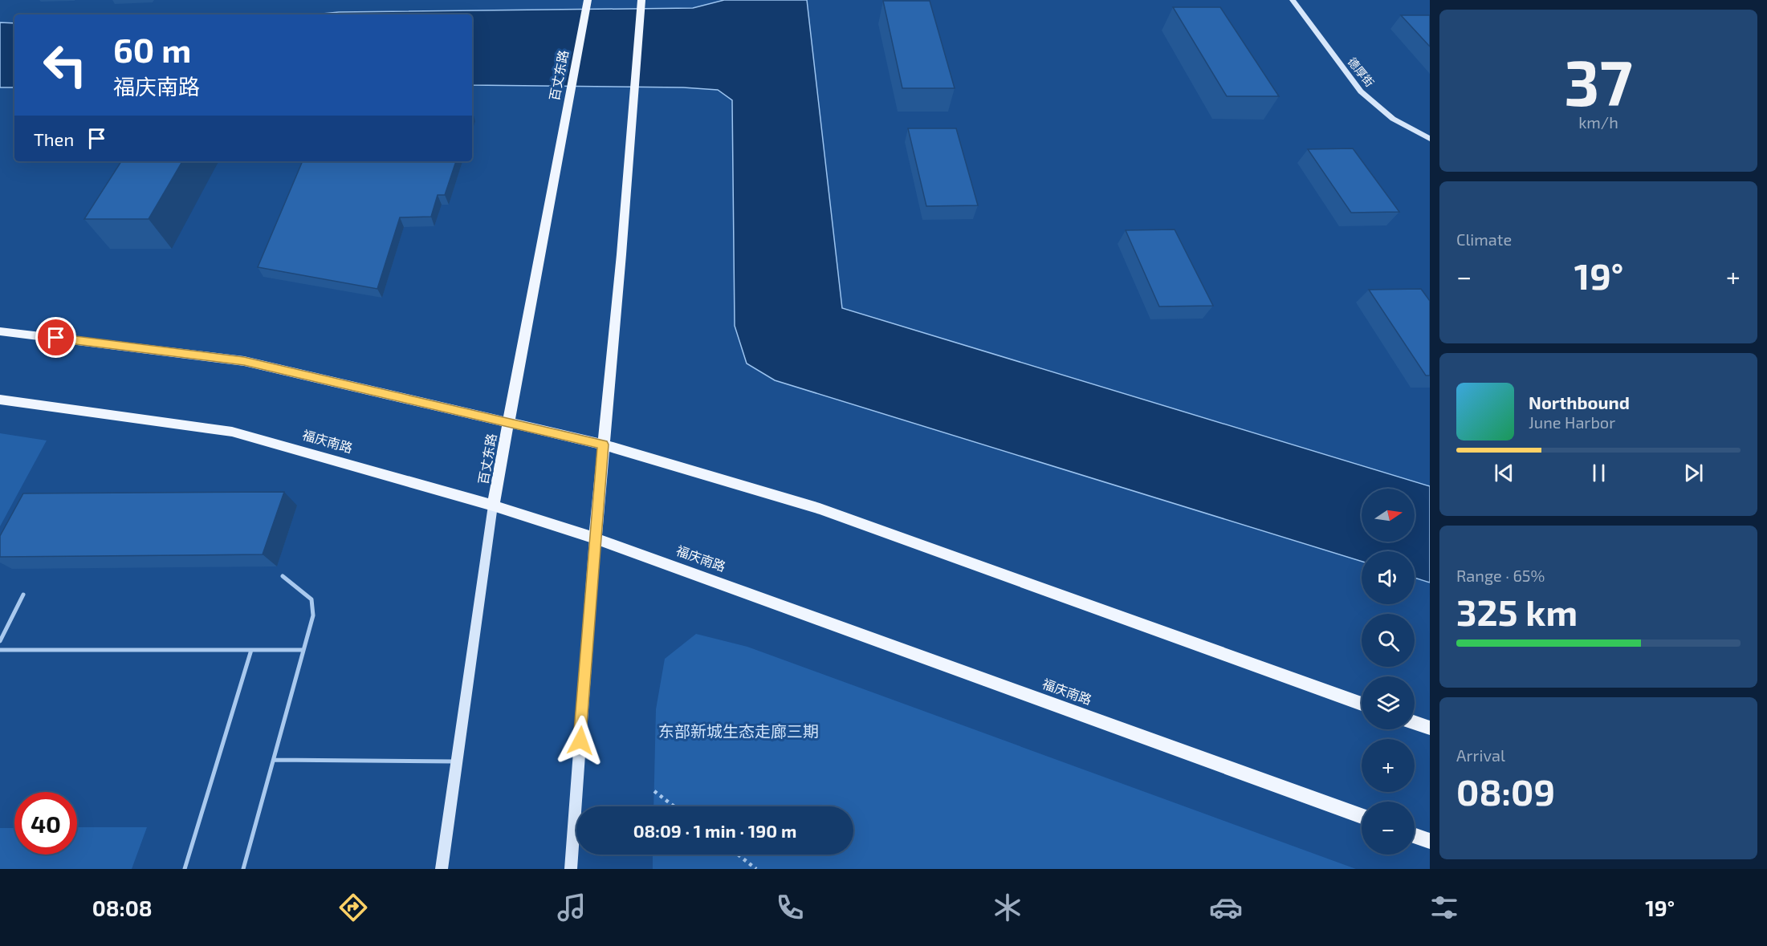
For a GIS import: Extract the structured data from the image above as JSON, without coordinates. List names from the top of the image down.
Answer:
{
  "streets": {
    "main road": ["百丈东路", "福庆南路"],
    "street": ["德厚街"]
  },
  "crossings": [
    ["百丈东路", "福庆南路"]
  ],
  "parks": ["东部新城生态走廊三期"],
  "north": "right",
  "page": {
    "tile": [
      ["37", "km/h"],
      "Climate",
      ["Range · 65%", "325 km"],
      ["Arrival", "08:09"]
    ],
    "turn": ["60 m", "福庆南路"],
    "then": "Then",
    "heat": ["−", "19°", "+"],
    "song": ["Northbound", "June Harbor"],
    "map_buttons": ["+", "−"],
    "limit": "40",
    "trip": "08:09 · 1 min · 190 m",
    "tabs": ["08:08", "19°"]
  }
}
